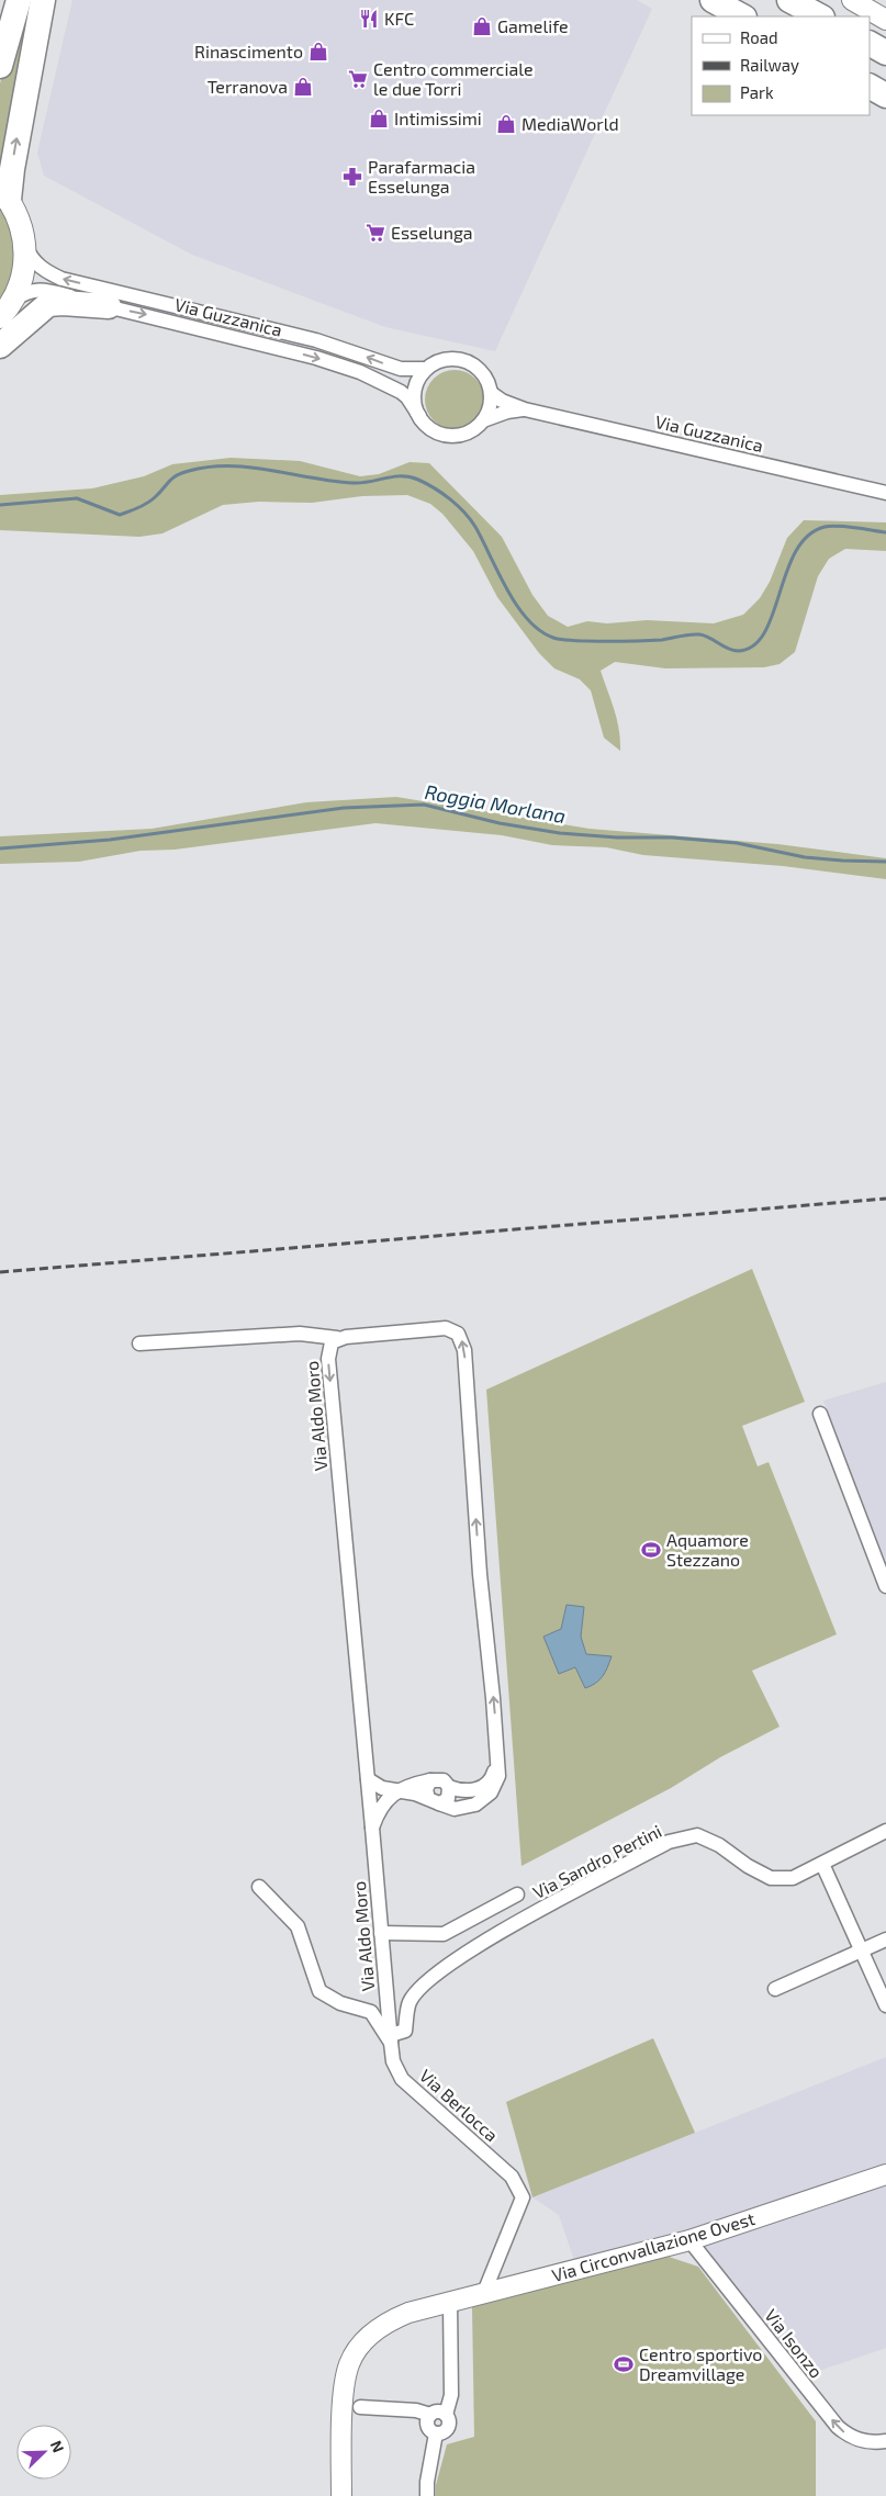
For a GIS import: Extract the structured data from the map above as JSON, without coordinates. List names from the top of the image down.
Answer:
{
  "streets": {
    "street": [
      "Via Guzzanica",
      "Via Aldo Moro",
      "Via Sandro Pertini",
      "Via Berlocca",
      "Via Circonvallazione Ovest",
      "Via Isonzo"
    ]
  },
  "crossings": [
    ["Via Aldo Moro", "Via Sandro Pertini"],
    ["Via Aldo Moro", "Via Berlocca"],
    ["Via Sandro Pertini", "Via Berlocca"],
    ["Via Berlocca", "Via Circonvallazione Ovest"],
    ["Via Circonvallazione Ovest", "Via Isonzo"]
  ],
  "one_way": ["Via Isonzo"],
  "water": ["Roggia Morlana"],
  "places": {
    "restaurant": ["KFC"],
    "shop": [
      "Gamelife",
      "Rinascimento",
      "Terranova",
      "Intimissimi",
      "MediaWorld"
    ],
    "supermarket": ["Centro commerciale le due Torri", "Esselunga"],
    "pharmacy": ["Parafarmacia Esselunga"],
    "sports": ["Aquamore Stezzano", "Centro sportivo Dreamvillage"]
  },
  "legend": ["Road", "Railway", "Park"],
  "north": "top right"
}
